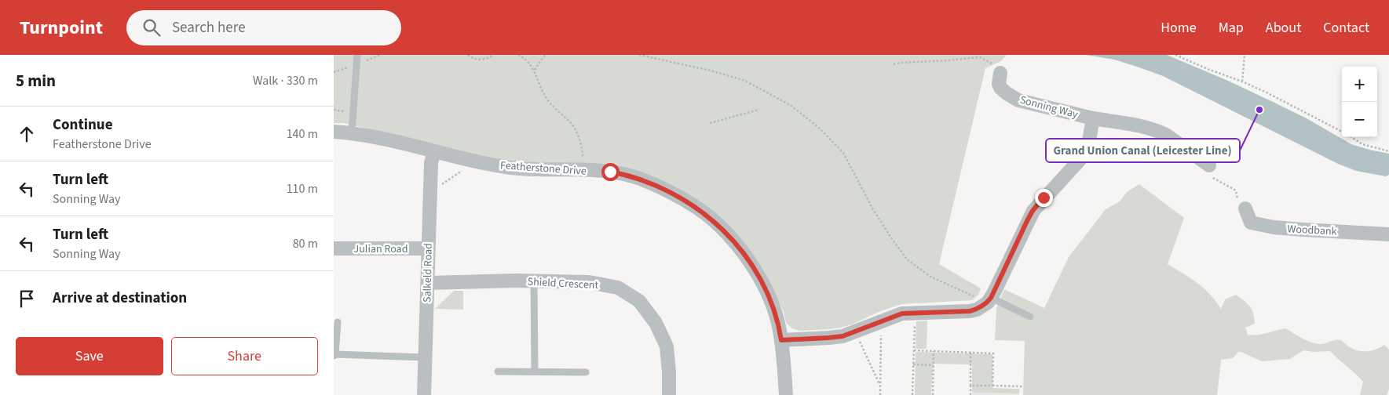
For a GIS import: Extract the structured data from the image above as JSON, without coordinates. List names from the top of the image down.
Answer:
{
  "streets": {
    "street": [
      "Sonning Way",
      "Featherstone Drive",
      "Woodbank",
      "Julian Road",
      "Salkeld Road",
      "Shield Crescent"
    ]
  },
  "crossings": [
    ["Featherstone Drive", "Salkeld Road"],
    ["Julian Road", "Salkeld Road"],
    ["Salkeld Road", "Shield Crescent"]
  ],
  "places": ["Grand Union Canal (Leicester Line)"],
  "page": {
    "header": "Turnpoint",
    "search": "Search here",
    "nav": [
      "Home",
      "Map",
      "About",
      "Contact"
    ],
    "heading": ["5 min", "Walk · 330 m"],
    "map_buttons": ["+", "−"],
    "list": [
      ["Continue", "Featherstone Drive", "140 m"],
      ["Turn left", "Sonning Way", "110 m"],
      ["Turn left", "Sonning Way", "80 m"],
      "Arrive at destination"
    ],
    "buttons": ["Save", "Share"]
  }
}
